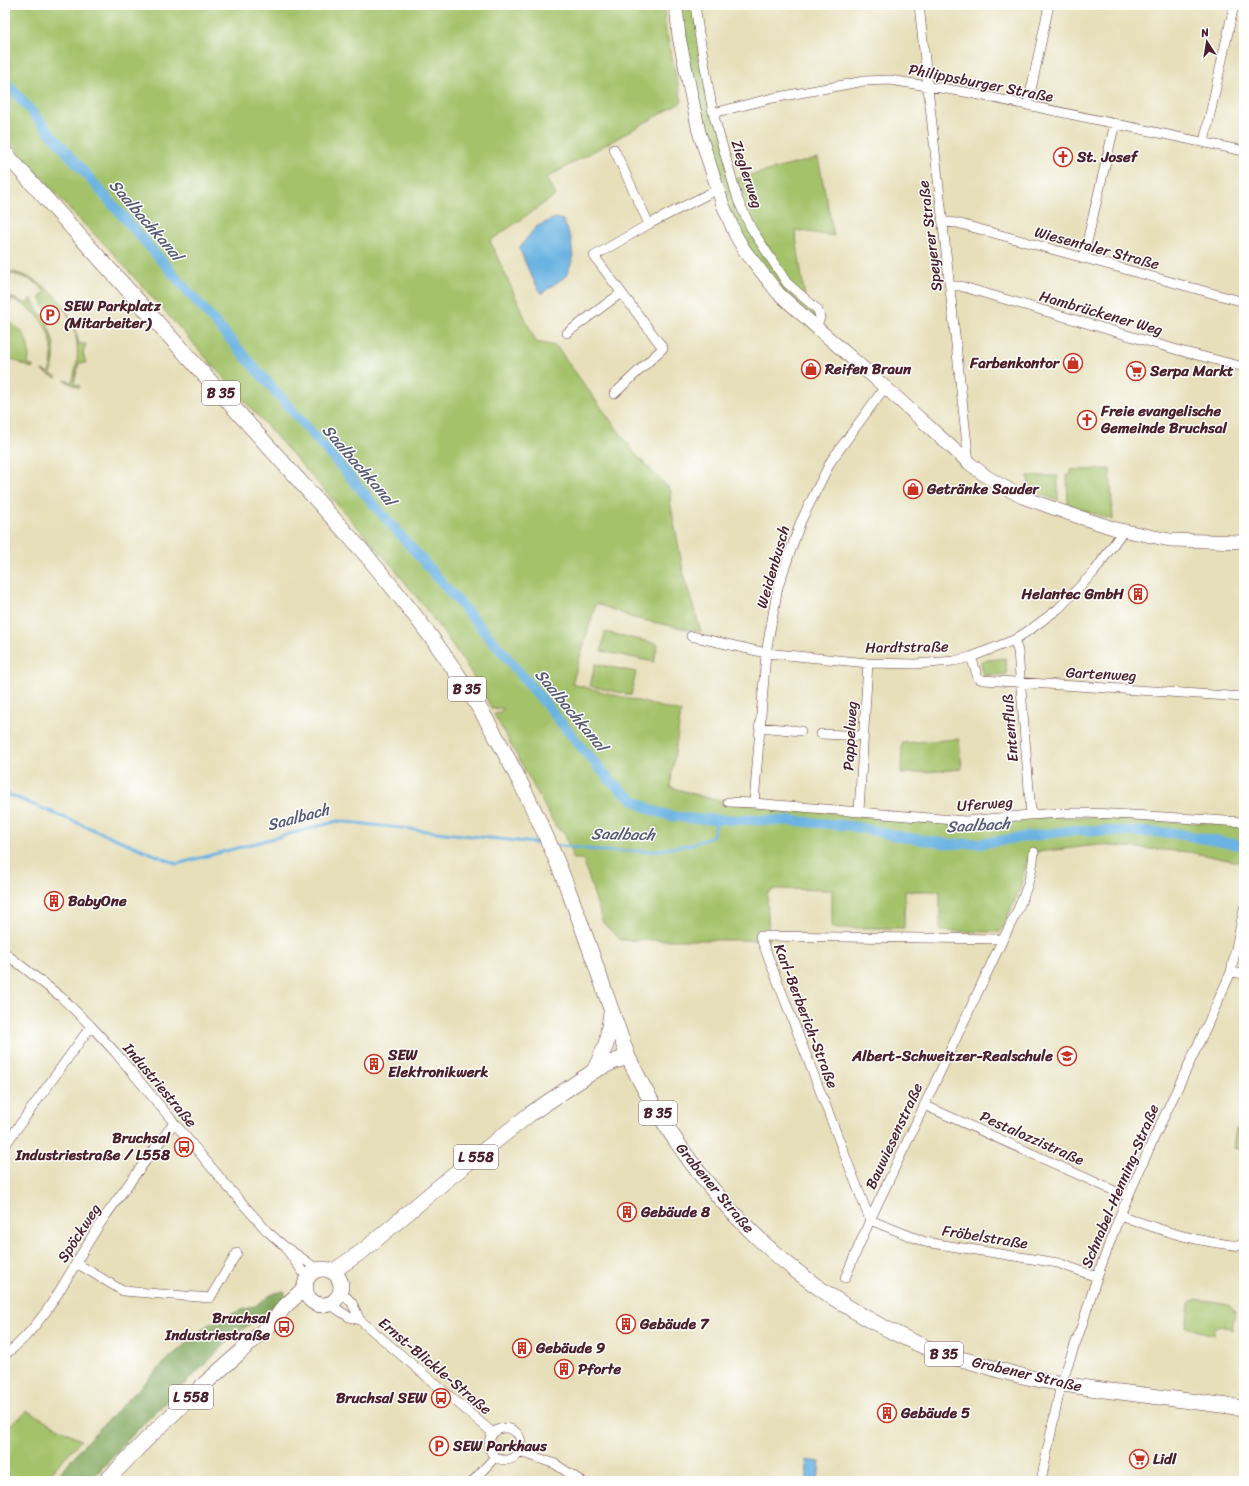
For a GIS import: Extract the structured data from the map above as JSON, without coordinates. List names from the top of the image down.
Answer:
{
  "streets": {
    "main road": ["B 35", "L 558", "Grabener Straße"],
    "street": [
      "Philippsburger Straße",
      "Zieglerweg",
      "Speyerer Straße",
      "Wiesentaler Straße",
      "Hambrückener Weg",
      "Weidenbusch",
      "Hardtstraße",
      "Gartenweg",
      "Entenfluß",
      "Pappelweg",
      "Uferweg",
      "Karl-Berberich-Straße",
      "Industriestraße",
      "Bauwiesenstraße",
      "Pestalozzistraße",
      "Schnabel-Henning-Straße",
      "Spöckweg",
      "Fröbelstraße",
      "Ernst-Blickle-Straße"
    ]
  },
  "crossings": [
    ["Philippsburger Straße", "Zieglerweg"],
    ["Philippsburger Straße", "Speyerer Straße"],
    ["Speyerer Straße", "Wiesentaler Straße"],
    ["Speyerer Straße", "Hambrückener Weg"],
    ["B 35", "L 558"],
    ["B 35", "Grabener Straße"],
    ["Weidenbusch", "Hardtstraße"],
    ["Weidenbusch", "Uferweg"],
    ["Hardtstraße", "Gartenweg"],
    ["Hardtstraße", "Entenfluß"],
    ["Hardtstraße", "Pappelweg"],
    ["Gartenweg", "Entenfluß"],
    ["Entenfluß", "Uferweg"],
    ["Pappelweg", "Uferweg"],
    ["Karl-Berberich-Straße", "Bauwiesenstraße"],
    ["Karl-Berberich-Straße", "Fröbelstraße"],
    ["Industriestraße", "L 558"],
    ["Industriestraße", "Spöckweg"],
    ["Industriestraße", "Ernst-Blickle-Straße"],
    ["Bauwiesenstraße", "Pestalozzistraße"],
    ["Bauwiesenstraße", "Fröbelstraße"],
    ["Pestalozzistraße", "Schnabel-Henning-Straße"],
    ["L 558", "Grabener Straße"],
    ["L 558", "Ernst-Blickle-Straße"],
    ["Schnabel-Henning-Straße", "Grabener Straße"],
    ["Schnabel-Henning-Straße", "Fröbelstraße"]
  ],
  "water": ["Saalbachkanal", "Saalbach"],
  "places": {
    "church": ["St. Josef", "Freie evangelische Gemeinde Bruchsal"],
    "parking": ["SEW Parkplatz (Mitarbeiter)", "SEW Parkhaus"],
    "shop": ["Farbenkontor", "Reifen Braun", "Getränke Sauder"],
    "supermarket": ["Serpa Markt", "Lidl"],
    "building": [
      "Helantec GmbH",
      "BabyOne",
      "SEW Elektronikwerk",
      "Gebäude 8",
      "Gebäude 7",
      "Gebäude 9",
      "Pforte",
      "Gebäude 5"
    ],
    "school or university": ["Albert-Schweitzer-Realschule"],
    "bus stop": ["Bruchsal Industriestraße / L558", "Bruchsal Industriestraße", "Bruchsal SEW"]
  },
  "north": "top"
}
